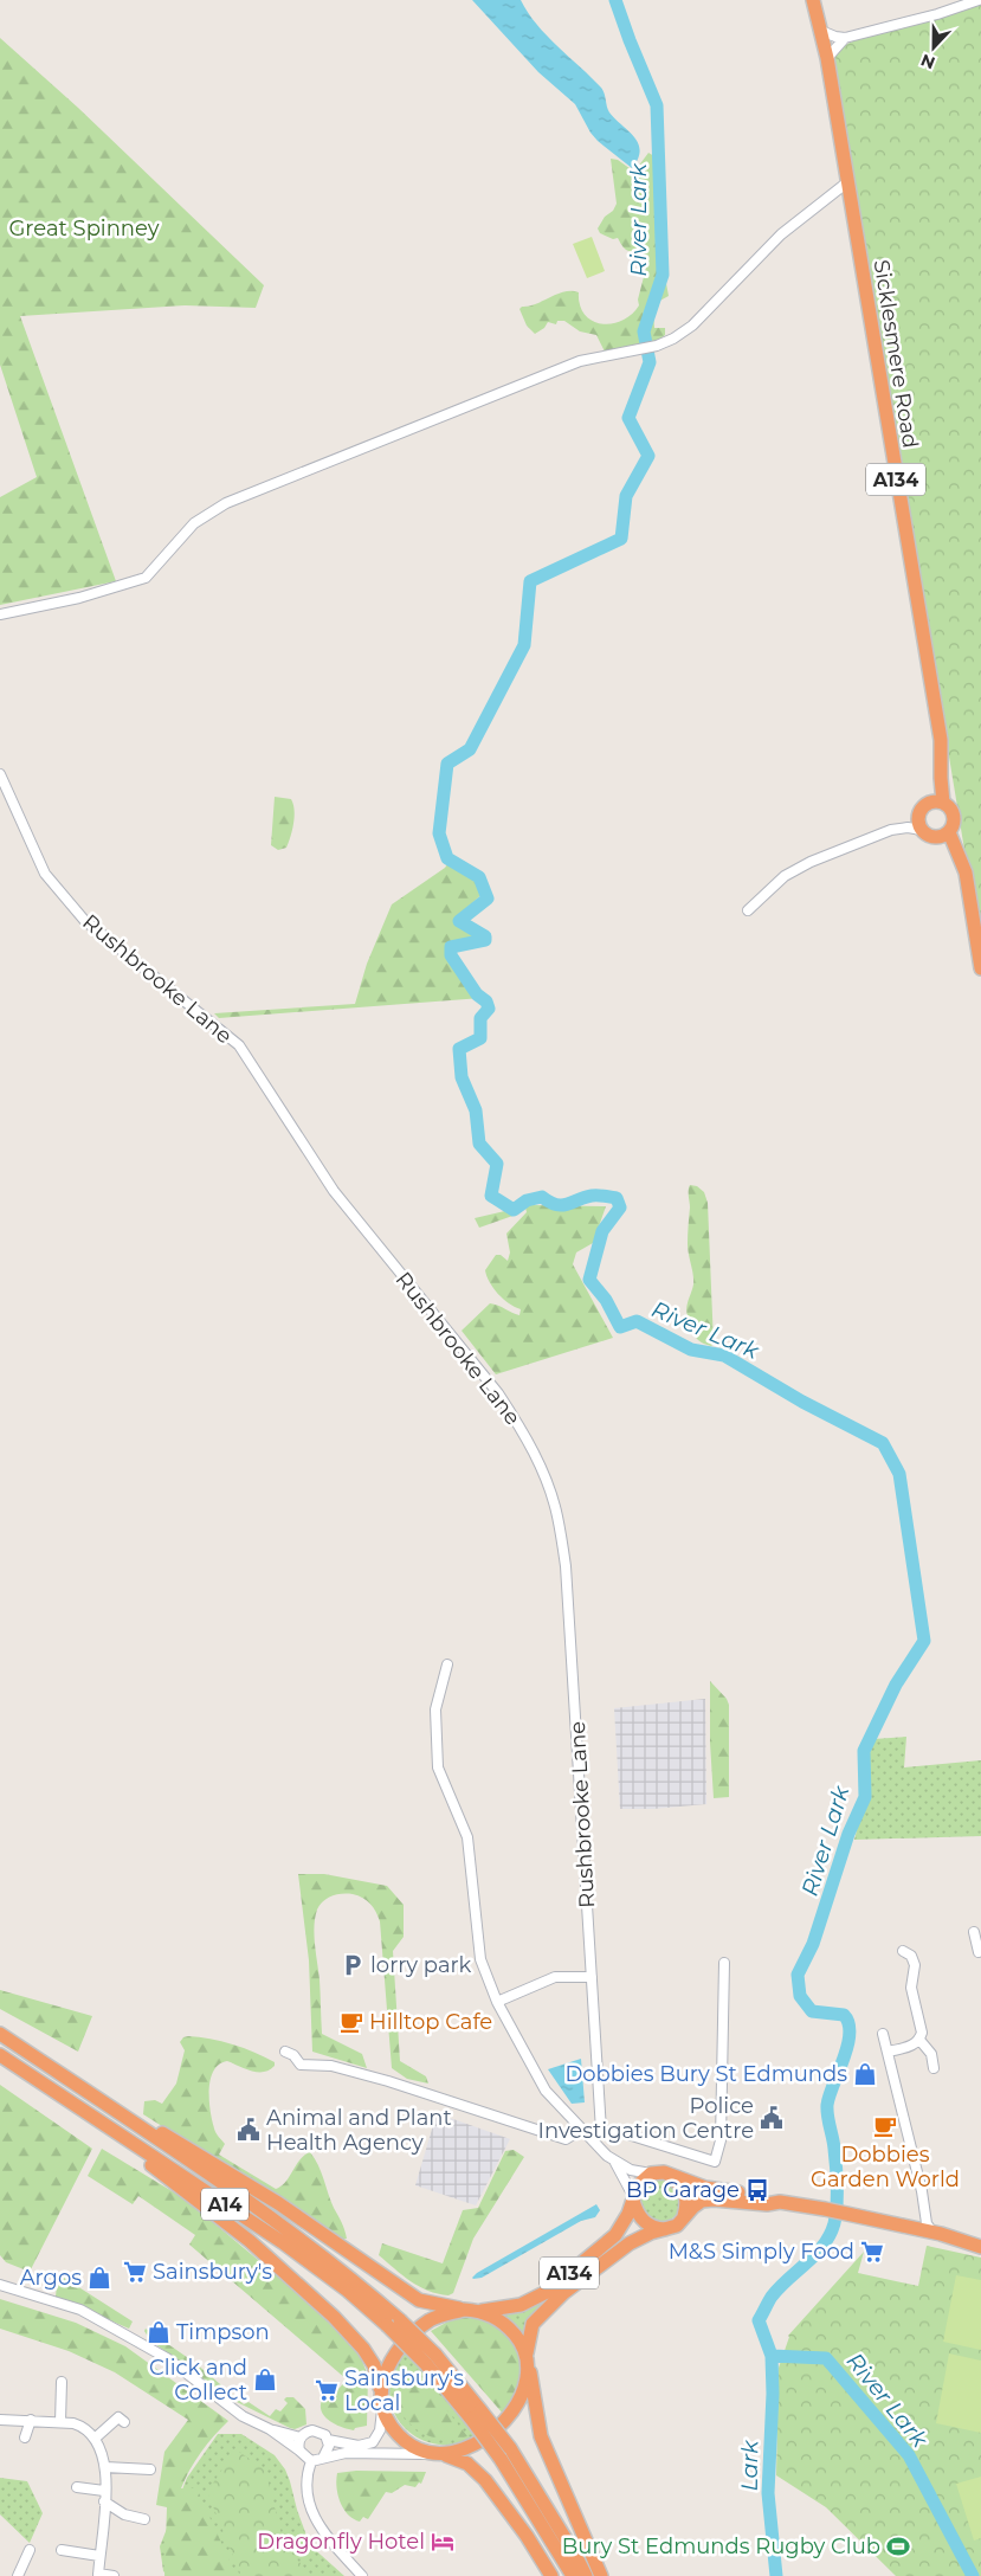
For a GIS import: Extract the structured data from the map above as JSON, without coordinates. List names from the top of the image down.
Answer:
{
  "streets": {
    "highway": ["Sicklesmere Road", "A134", "A14"],
    "street": ["Rushbrooke Lane"]
  },
  "crossings": [
    ["Sicklesmere Road", "A134"]
  ],
  "water": ["River Lark", "Lark"],
  "parks": ["Great Spinney"],
  "places": {
    "parking": ["lorry park"],
    "cafe": ["Hilltop Cafe", "Dobbies Garden World"],
    "shop": [
      "Dobbies Bury St Edmunds",
      "Argos",
      "Timpson",
      "Click and Collect"
    ],
    "public building": ["Police Investigation Centre", "Animal and Plant Health Agency"],
    "bus stop": ["BP Garage"],
    "supermarket": ["M&S Simply Food", "Sainsbury's", "Sainsbury's Local"],
    "hotel": ["Dragonfly Hotel"],
    "sports": ["Bury St Edmunds Rugby Club"]
  },
  "north": "bottom"
}
